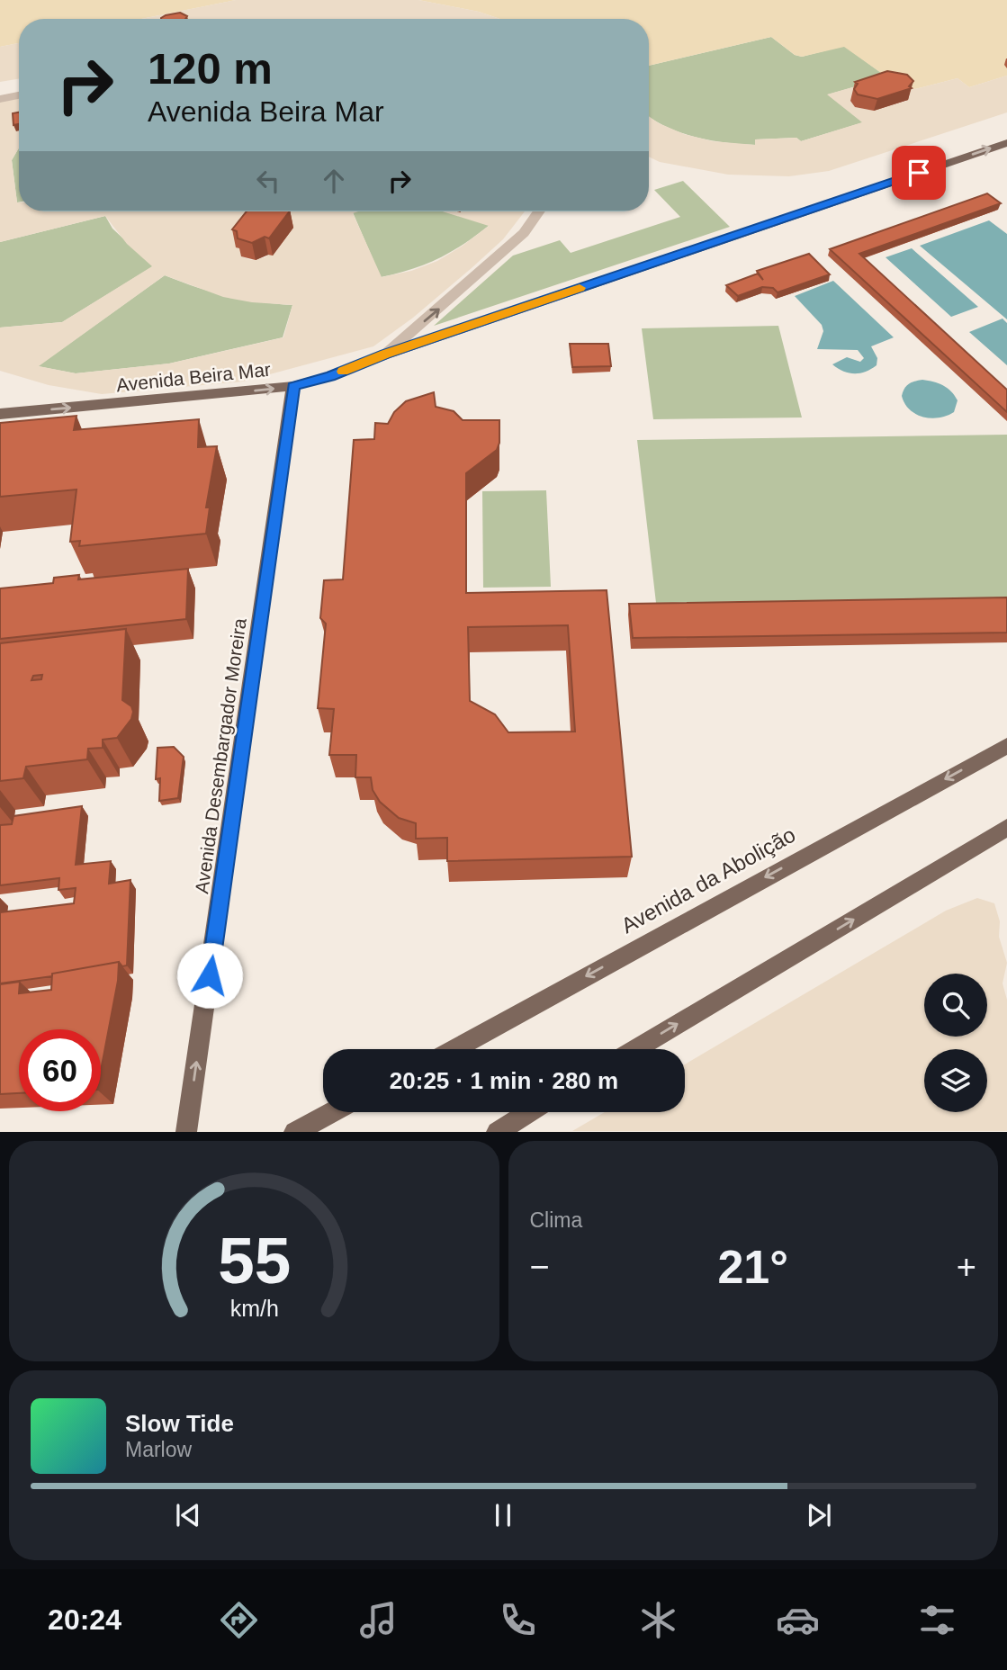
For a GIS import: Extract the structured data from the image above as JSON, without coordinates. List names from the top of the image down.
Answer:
{
  "streets": {
    "main road": ["Avenida Beira Mar", "Avenida Desembargador Moreira", "Avenida da Abolição"]
  },
  "crossings": [
    ["Avenida Beira Mar", "Avenida Desembargador Moreira"]
  ],
  "one_way": ["Avenida Beira Mar", "Avenida Desembargador Moreira"],
  "page": {
    "turn": ["120 m", "Avenida Beira Mar"],
    "limit": "60",
    "trip": "20:25 · 1 min · 280 m",
    "tile": "Clima",
    "heat": ["−", "21°", "+"],
    "song": ["Slow Tide", "Marlow"],
    "tabs": "20:24",
    "gauge": ["55", "km/h"]
  }
}
